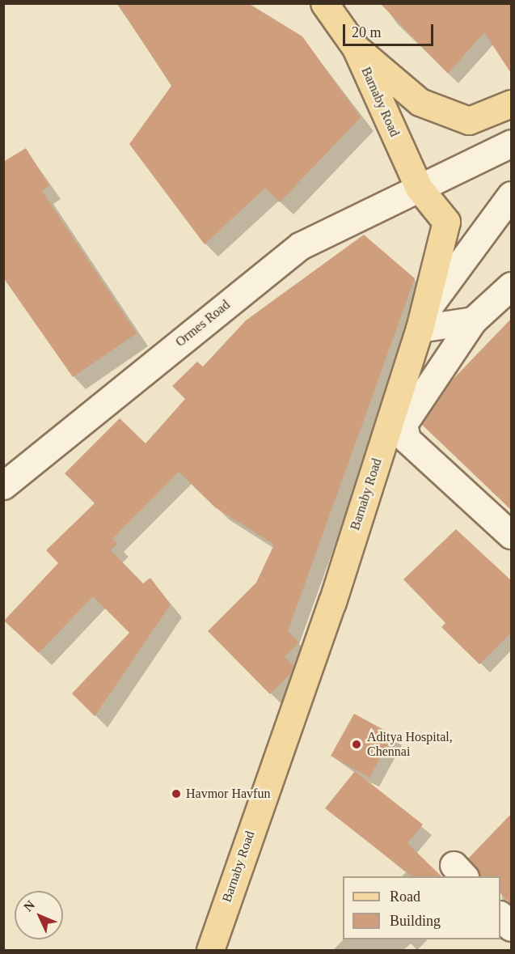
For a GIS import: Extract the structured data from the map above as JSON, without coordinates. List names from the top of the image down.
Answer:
{
  "streets": {
    "main road": ["Barnaby Road"],
    "street": ["Ormes Road"]
  },
  "crossings": [
    ["Barnaby Road", "Ormes Road"]
  ],
  "places": ["Aditya Hospital, Chennai", "Havmor Havfun"],
  "legend": ["Road", "Building"],
  "scale_bar": "20 m",
  "north": "top left"
}
